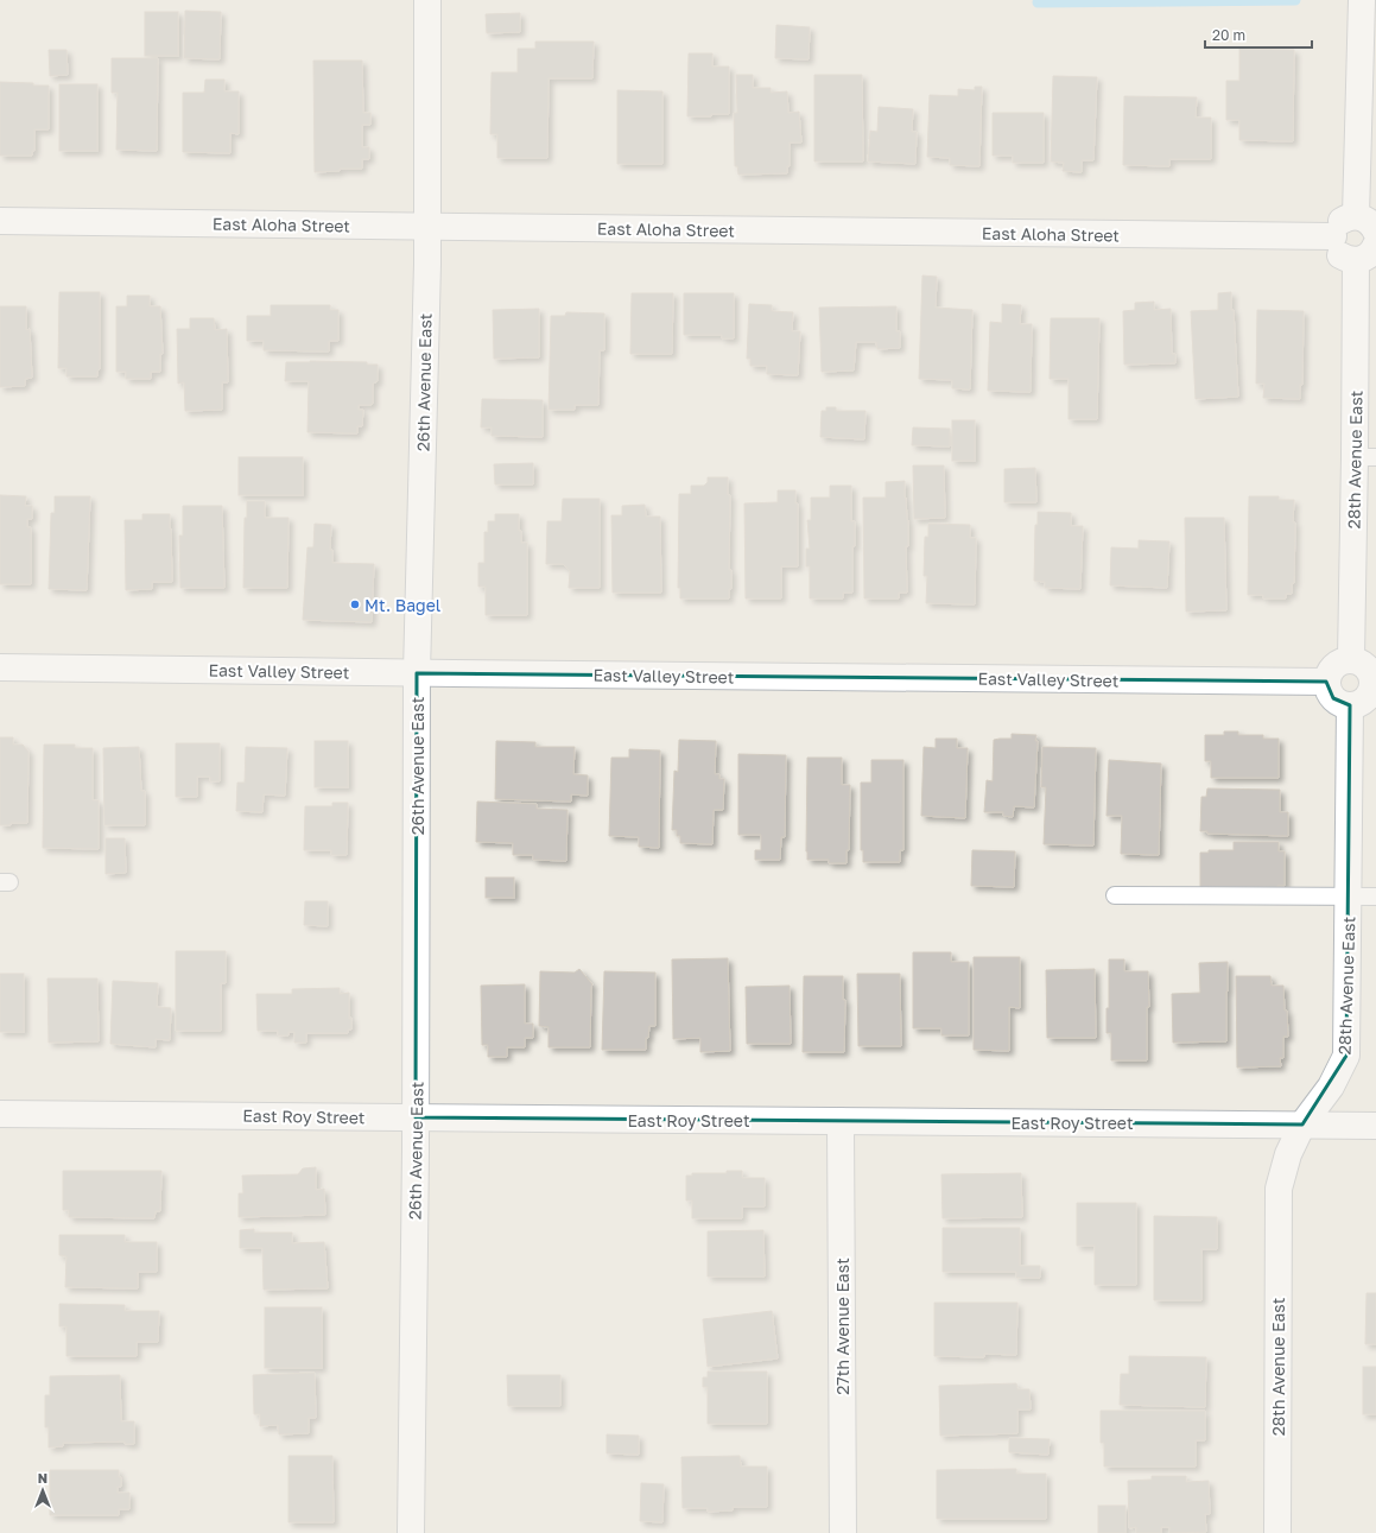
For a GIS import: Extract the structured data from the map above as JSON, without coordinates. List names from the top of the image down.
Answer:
{
  "streets": {
    "street": [
      "East Aloha Street",
      "26th Avenue East",
      "28th Avenue East",
      "East Valley Street",
      "East Roy Street",
      "27th Avenue East"
    ]
  },
  "crossings": [
    ["East Aloha Street", "26th Avenue East"],
    ["26th Avenue East", "East Valley Street"],
    ["26th Avenue East", "East Roy Street"],
    ["28th Avenue East", "East Valley Street"],
    ["28th Avenue East", "East Roy Street"],
    ["East Roy Street", "27th Avenue East"]
  ],
  "places": ["Mt. Bagel"],
  "scale_bar": "20 m",
  "north": "top"
}
